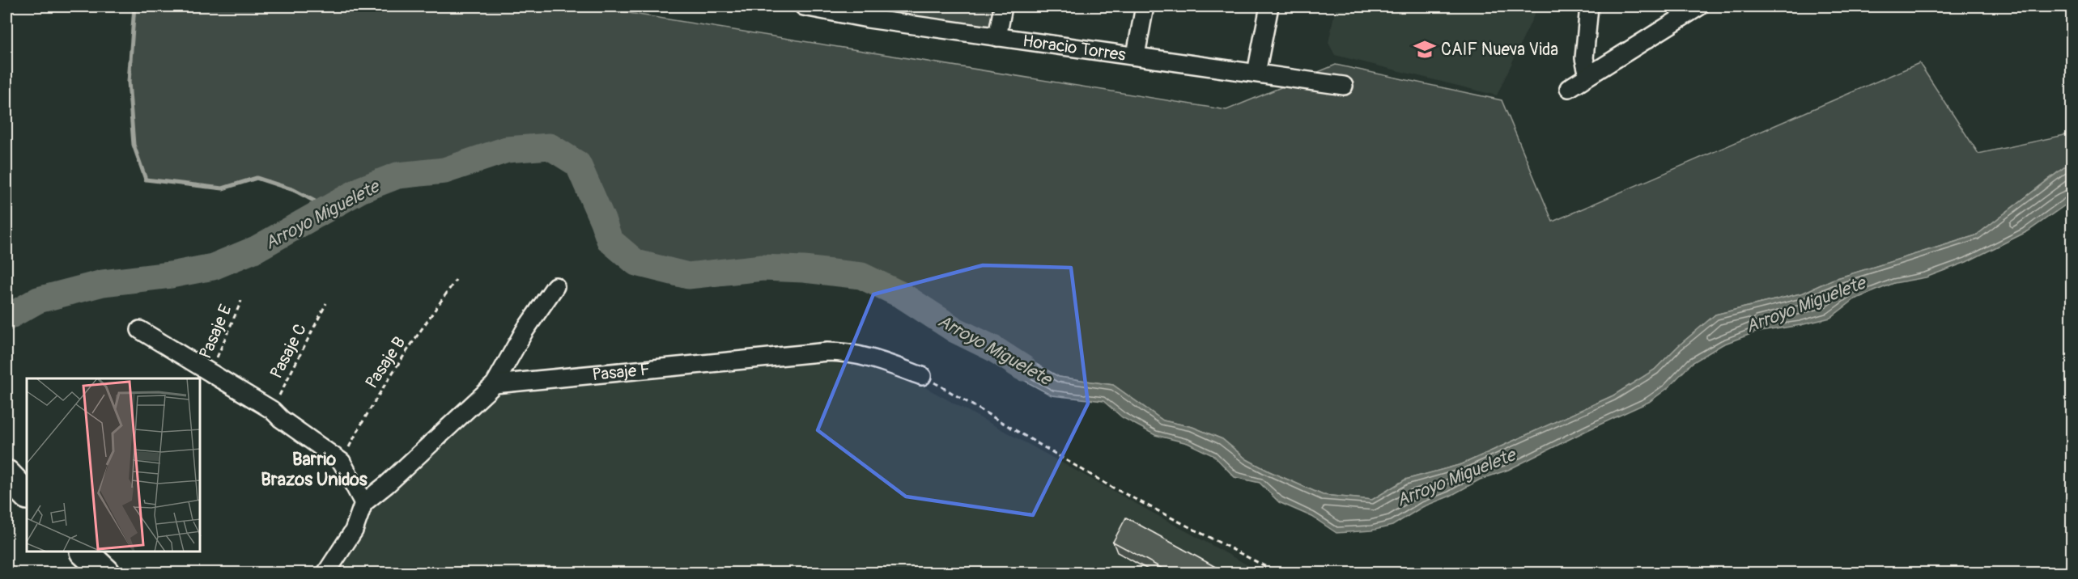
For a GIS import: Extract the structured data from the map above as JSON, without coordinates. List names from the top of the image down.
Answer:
{
  "streets": {
    "street": ["Horacio Torres", "Pasaje F"],
    "path": ["Pasaje E", "Pasaje C", "Pasaje B"]
  },
  "districts": ["Barrio Brazos Unidos"],
  "water": ["Arroyo Miguelete"],
  "places": {
    "school or university": ["CAIF Nueva Vida"]
  }
}
